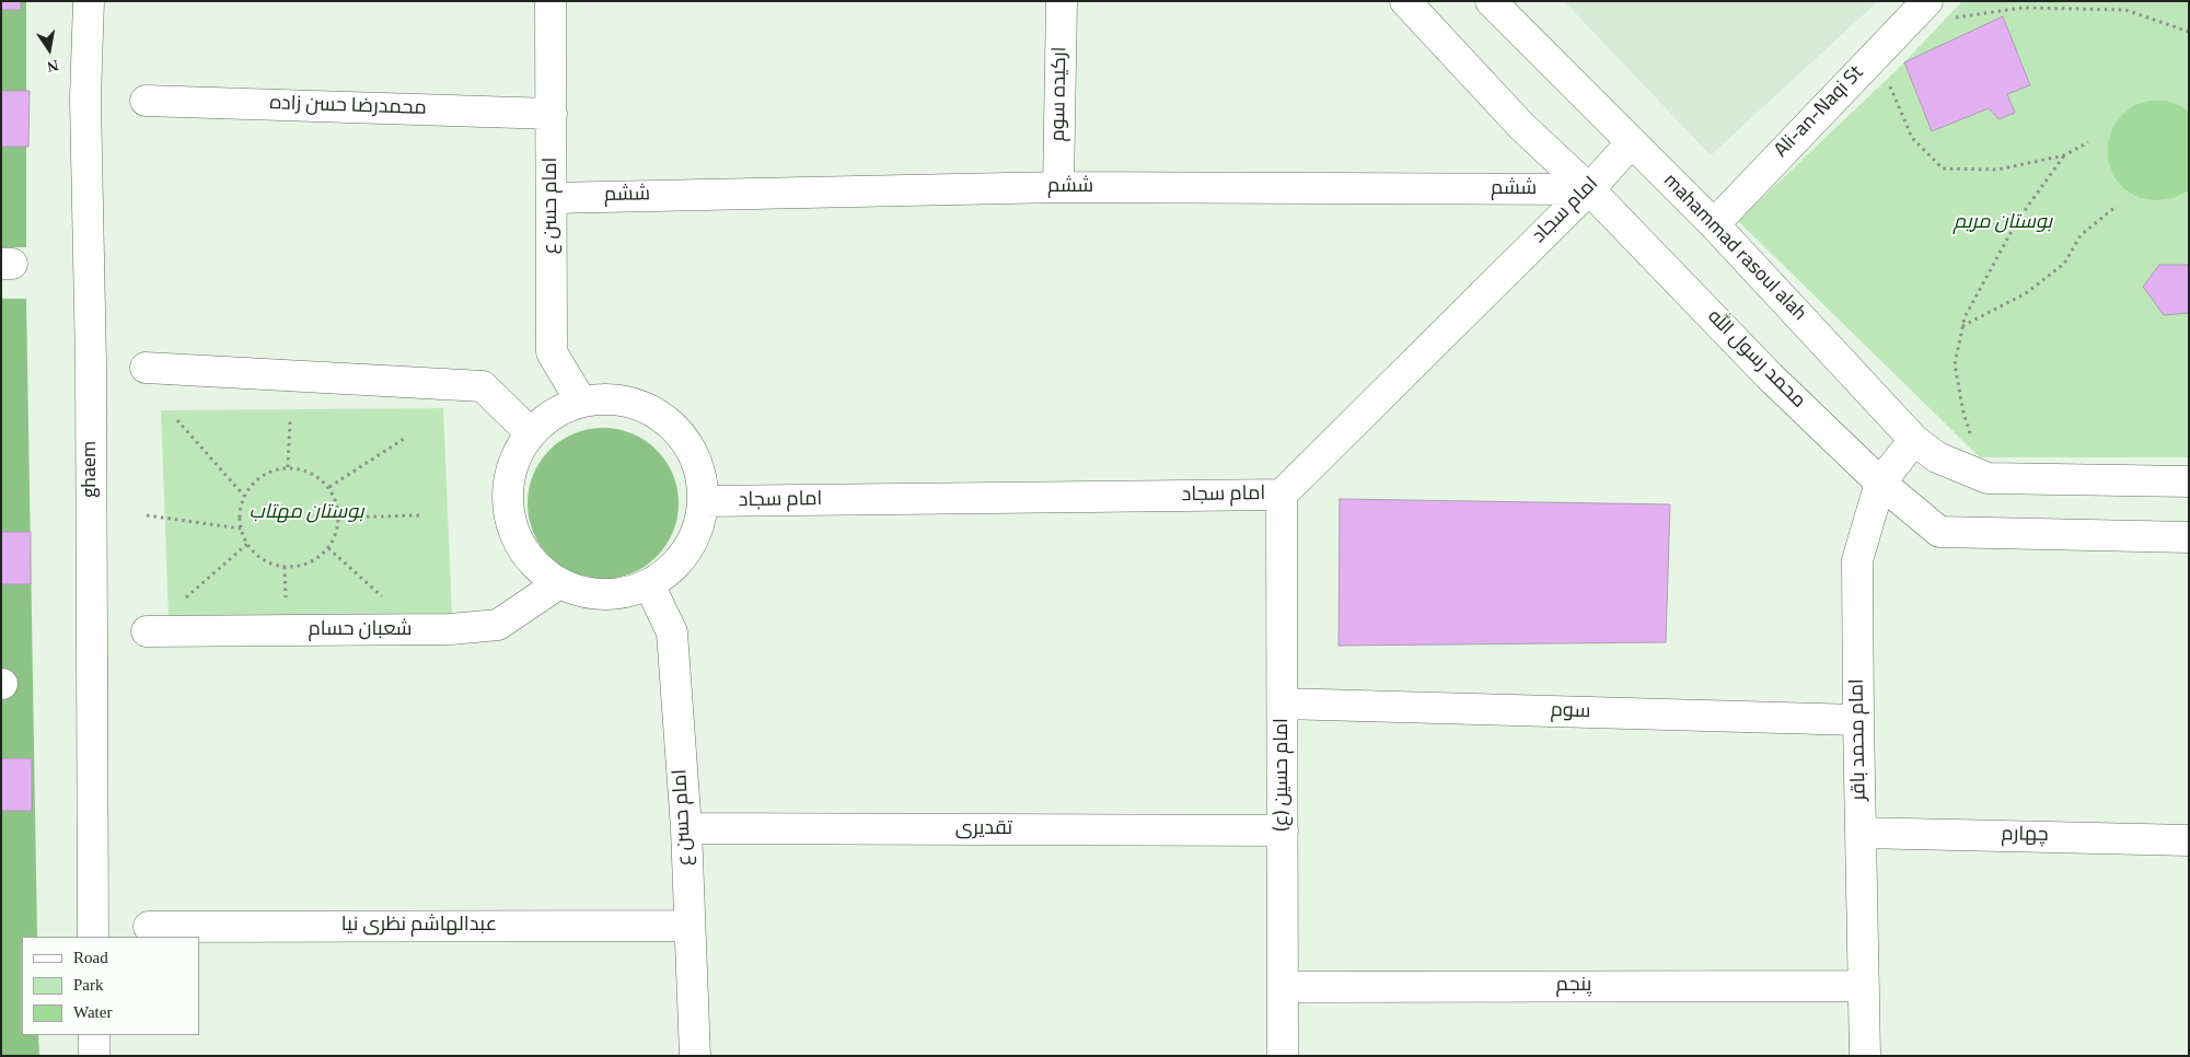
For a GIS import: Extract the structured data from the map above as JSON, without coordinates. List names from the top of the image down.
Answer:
{
  "streets": {
    "street": [
      "ارکیده سوم",
      "محمدرضا حسن زاده",
      "Ali-an-Naqi St",
      "ششم",
      "امام حسن ع",
      "امام سجاد",
      "mahammad rasoul alah",
      "محمد رسول الله",
      "ghaem",
      "شعبان حسام",
      "سوم",
      "امام محمد باقر",
      "امام حسین (ع)",
      "تقدیری",
      "چهارم",
      "عبدالهاشم نظری نیا",
      "پنجم"
    ]
  },
  "crossings": [
    ["ارکیده سوم", "ششم"],
    ["محمدرضا حسن زاده", "امام حسن ع"],
    ["Ali-an-Naqi St", "mahammad rasoul alah"],
    ["ششم", "امام حسن ع"],
    ["ششم", "امام سجاد"],
    ["ششم", "محمد رسول الله"],
    ["امام حسن ع", "تقدیری"],
    ["امام حسن ع", "عبدالهاشم نظری نیا"],
    ["امام سجاد", "mahammad rasoul alah"],
    ["امام سجاد", "محمد رسول الله"],
    ["امام سجاد", "امام حسین (ع)"],
    ["mahammad rasoul alah", "امام محمد باقر"],
    ["محمد رسول الله", "امام محمد باقر"],
    ["سوم", "امام محمد باقر"],
    ["سوم", "امام حسین (ع)"],
    ["امام محمد باقر", "چهارم"],
    ["امام محمد باقر", "پنجم"],
    ["امام حسین (ع)", "تقدیری"],
    ["امام حسین (ع)", "پنجم"]
  ],
  "parks": ["بوستان مریم", "بوستان مهتاب"],
  "legend": ["Road", "Park", "Water"],
  "north": "bottom"
}
